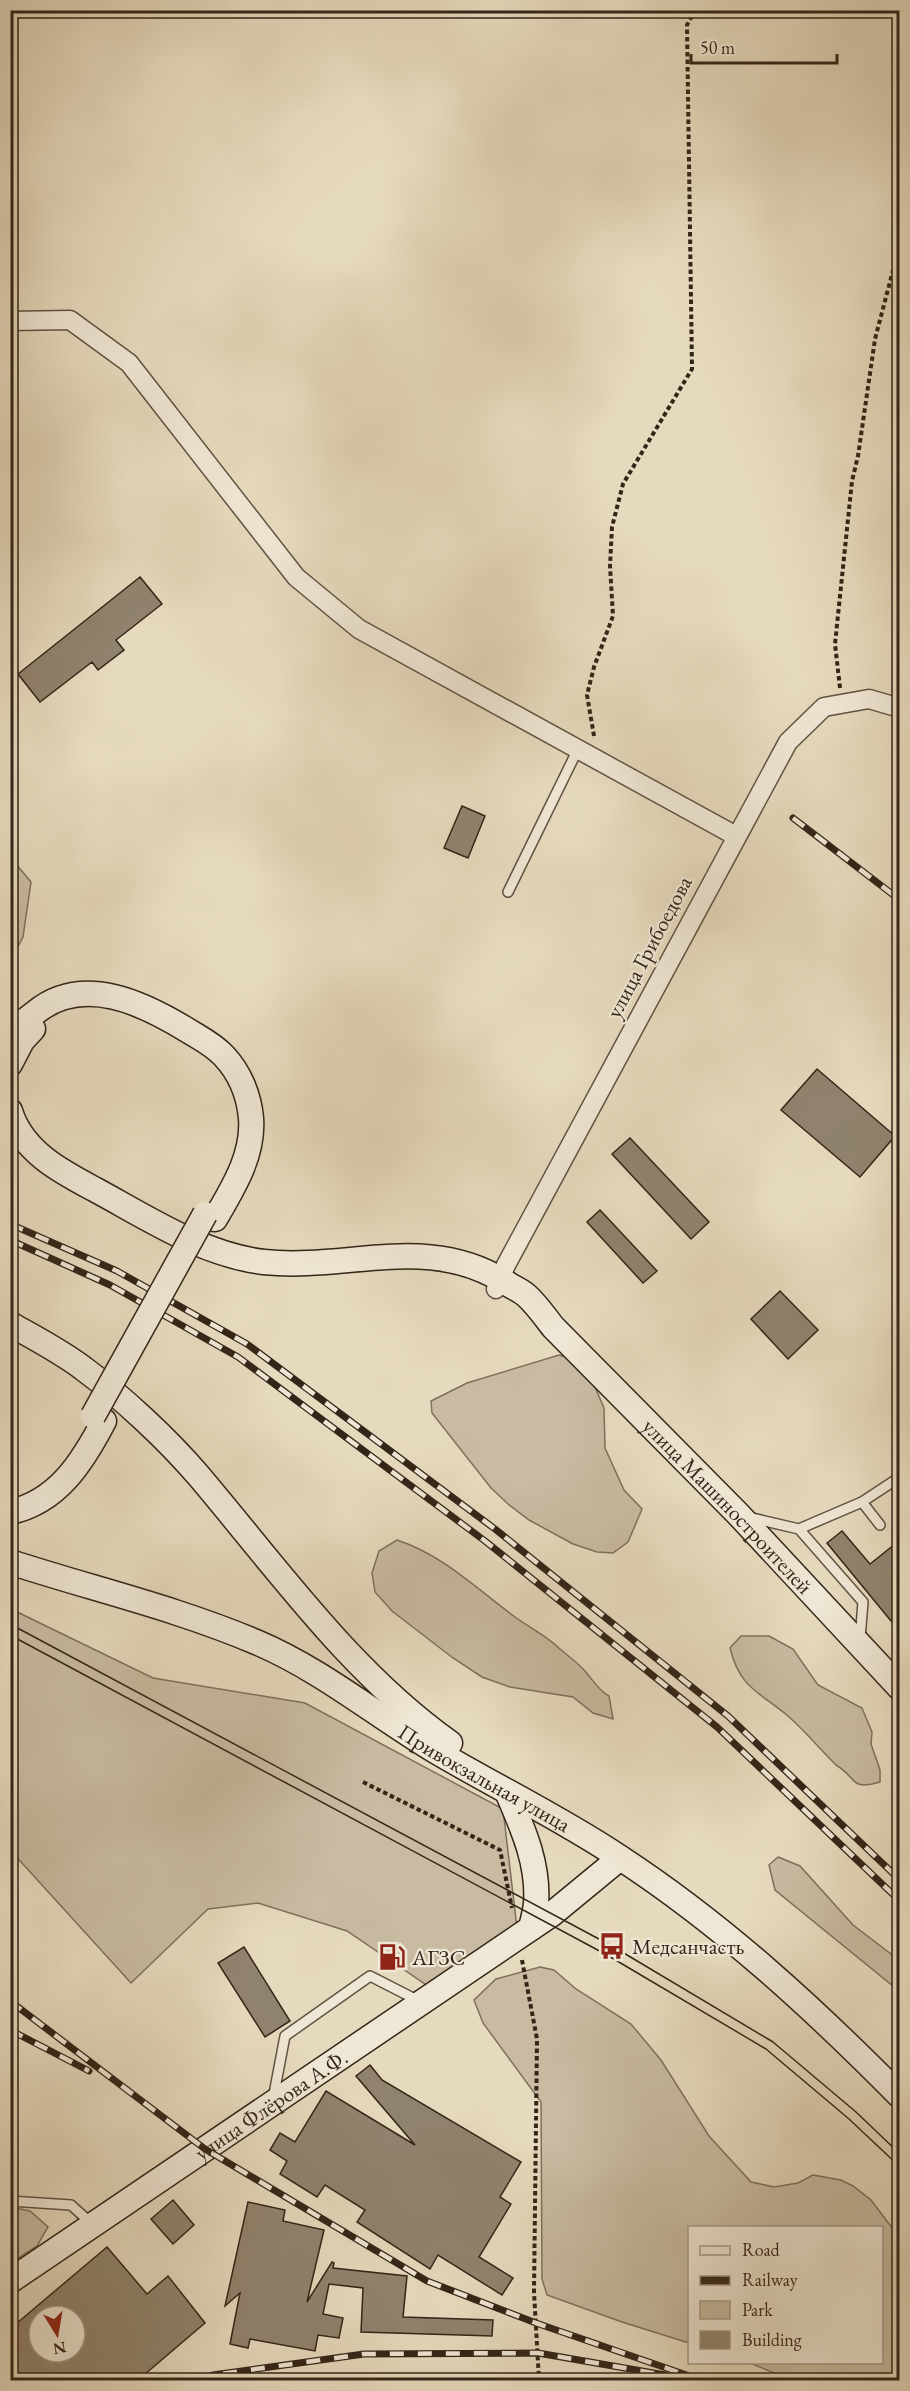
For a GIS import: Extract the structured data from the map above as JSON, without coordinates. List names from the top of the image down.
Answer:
{
  "streets": {
    "main road": ["улица Машиностроителей", "Привокзальная улица", "улица Флёрова А.Ф."],
    "street": ["улица Грибоедова"]
  },
  "crossings": [
    ["улица Грибоедова", "улица Машиностроителей"],
    ["Привокзальная улица", "улица Флёрова А.Ф."]
  ],
  "places": {
    "bus stop": ["Медсанчасть"],
    "fuel station": ["АГЗС"]
  },
  "legend": [
    "Road",
    "Railway",
    "Park",
    "Building"
  ],
  "scale_bar": "50 m",
  "north": "bottom"
}
